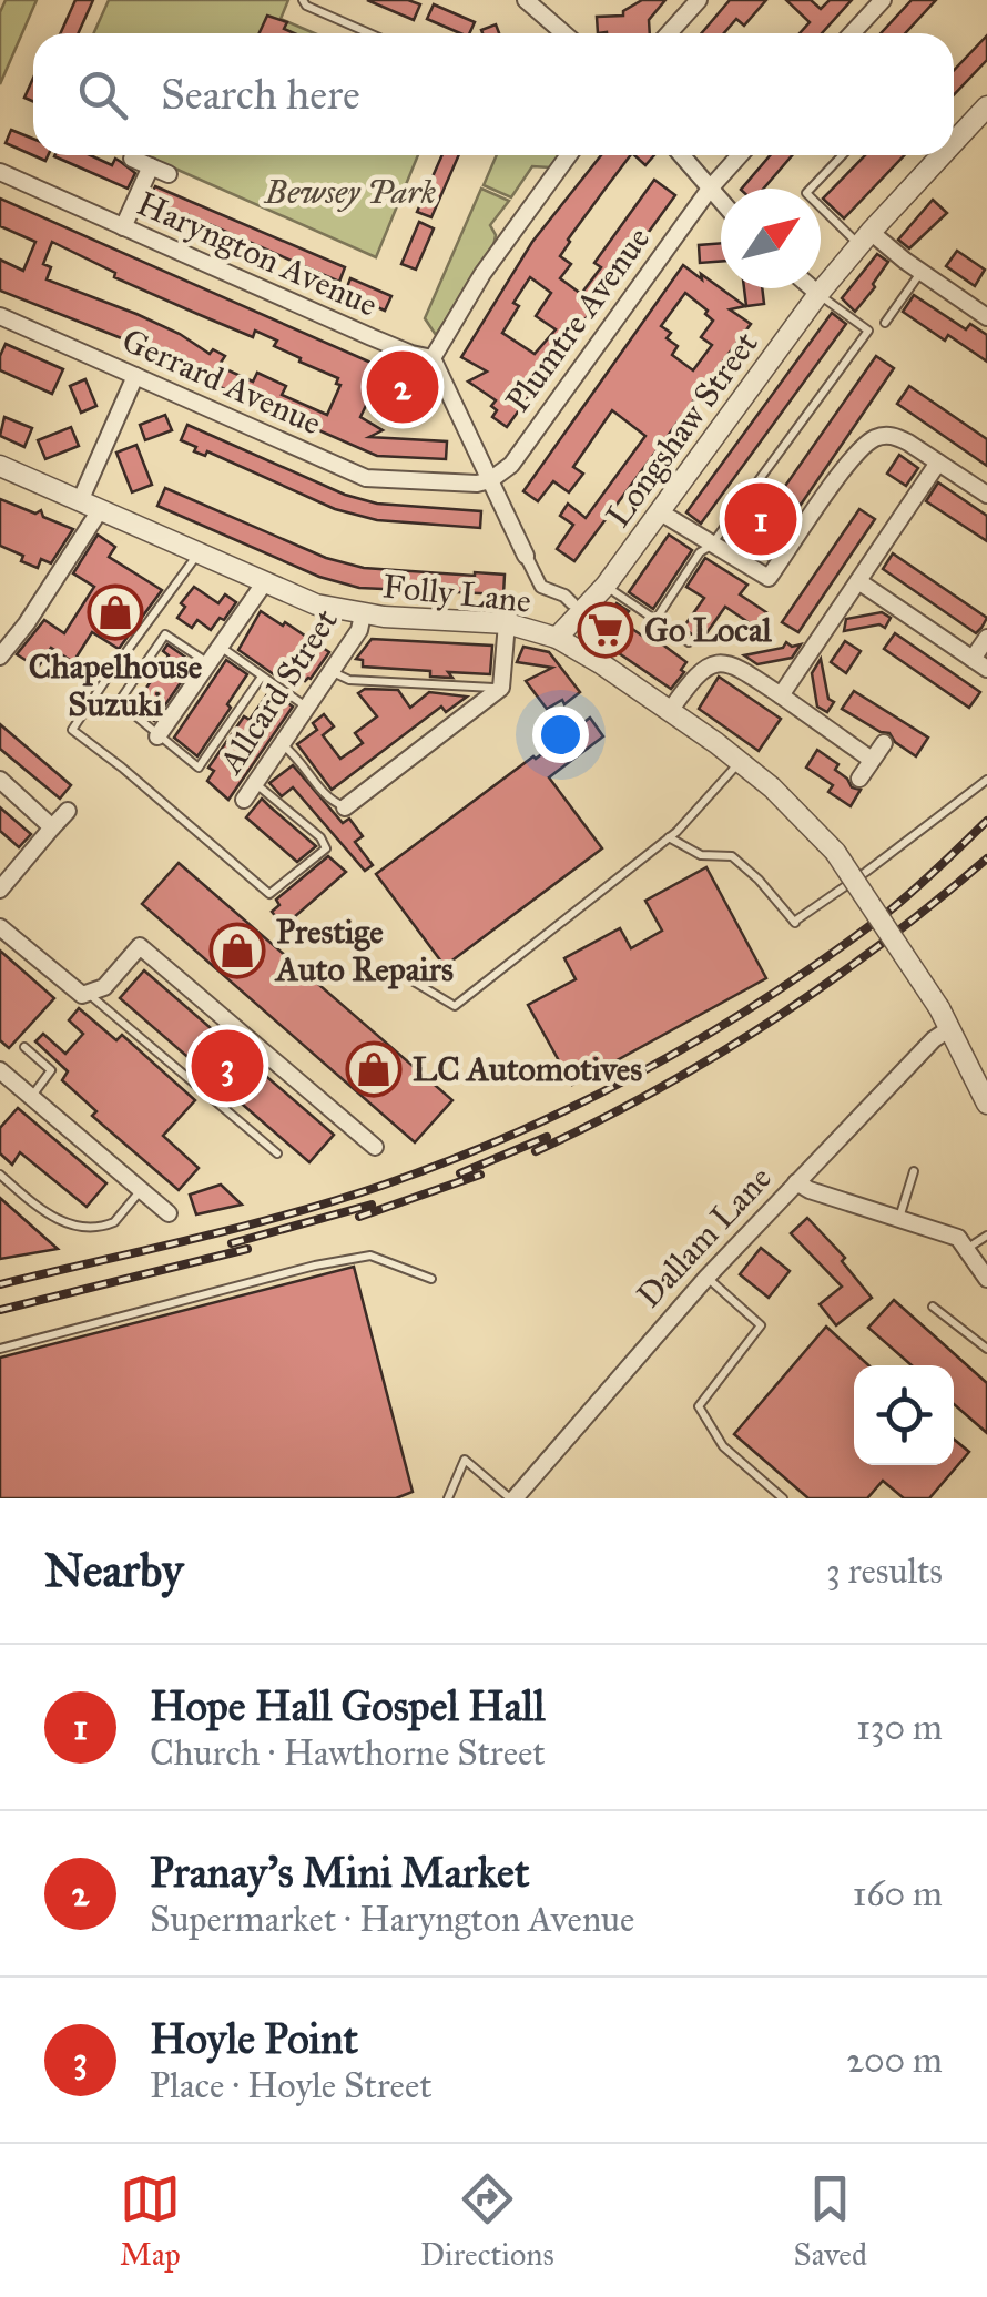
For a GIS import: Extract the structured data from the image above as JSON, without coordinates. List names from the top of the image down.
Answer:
{
  "streets": {
    "street": [
      "Haryngton Avenue",
      "Plumtre Avenue",
      "Gerrard Avenue",
      "Longshaw Street",
      "Folly Lane",
      "Allcard Street",
      "Dallam Lane"
    ]
  },
  "crossings": [
    ["Plumtre Avenue", "Gerrard Avenue"],
    ["Longshaw Street", "Folly Lane"],
    ["Folly Lane", "Allcard Street"],
    ["Folly Lane", "Dallam Lane"]
  ],
  "parks": ["Bewsey Park"],
  "places": {
    "shop": ["Chapelhouse Suzuki", "Prestige Auto Repairs", "LC Automotives"],
    "supermarket": ["Go Local"]
  },
  "north": "top right",
  "page": {
    "search": "Search here",
    "pins": ["2", "1", "3"],
    "heading": ["Nearby", "3 results"],
    "list": [
      {
        "mark": "1",
        "name": "Hope Hall Gospel Hall",
        "note": "Church · Hawthorne Street",
        "value": "130 m"
      },
      {
        "mark": "2",
        "name": "Pranay's Mini Market",
        "note": "Supermarket · Haryngton Avenue",
        "value": "160 m"
      },
      {
        "mark": "3",
        "name": "Hoyle Point",
        "note": "Place · Hoyle Street",
        "value": "200 m"
      }
    ],
    "nav": ["Map", "Directions", "Saved"]
  }
}
